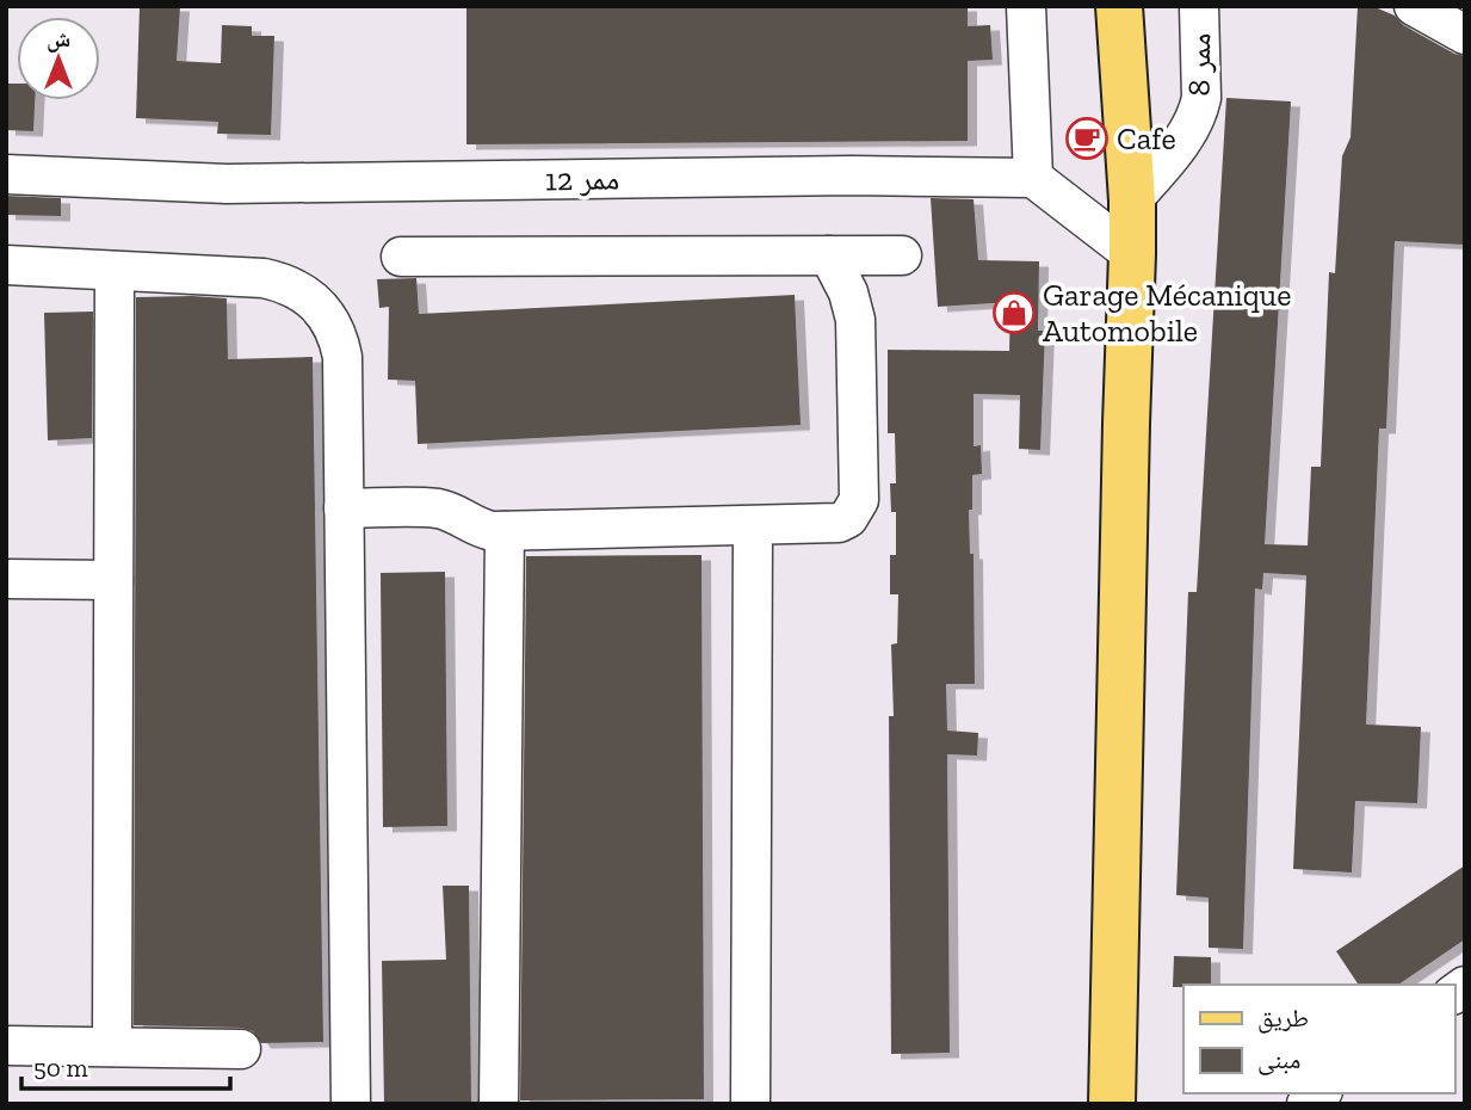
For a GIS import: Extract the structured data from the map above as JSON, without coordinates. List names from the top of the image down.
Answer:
{
  "streets": {
    "lane": ["ممر 8", "ممر 12"]
  },
  "places": {
    "cafe": ["Cafe"],
    "shop": ["Garage Mécanique Automobile"]
  },
  "legend": ["طريق", "مبنى"],
  "scale_bar": "50 m",
  "north": "top"
}
